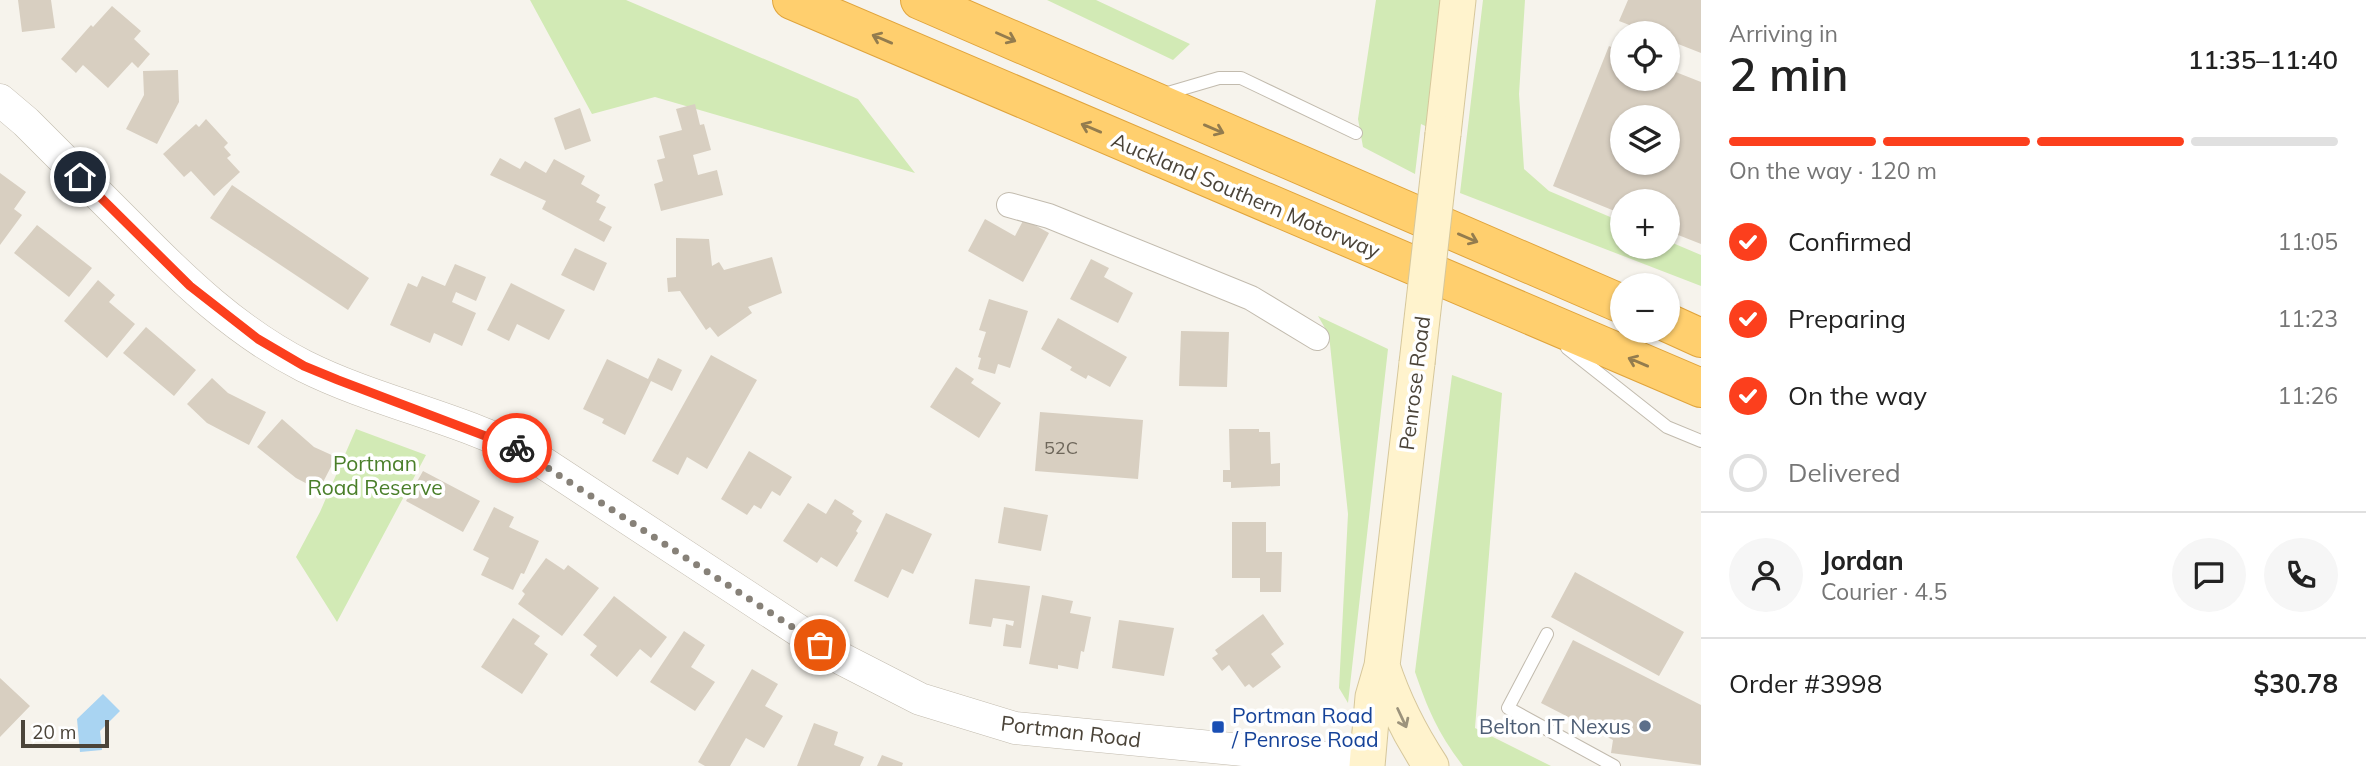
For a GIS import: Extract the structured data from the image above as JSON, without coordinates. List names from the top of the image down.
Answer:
{
  "streets": {
    "highway": ["Auckland Southern Motorway"],
    "main road": ["Penrose Road"],
    "street": ["Portman Road"]
  },
  "crossings": [
    ["Penrose Road", "Portman Road"]
  ],
  "parks": ["Portman Road Reserve"],
  "places": {
    "other": ["Belton IT Nexus"],
    "transit": ["Portman Road / Penrose Road"]
  },
  "house_numbers": ["52C"],
  "scale_bar": "20 m",
  "page": {
    "heading": ["2 min", "Arriving in", "11:35–11:40"],
    "panel": [
      "Jordan",
      "Courier · 4.5",
      "Order #3998",
      "$30.78"
    ],
    "map_buttons": ["+", "−"],
    "bar": "On the way · 120 m",
    "list": [
      ["Confirmed", "11:05"],
      ["Preparing", "11:23"],
      ["On the way", "11:26"],
      "Delivered"
    ],
    "scale": "20 m"
  }
}
